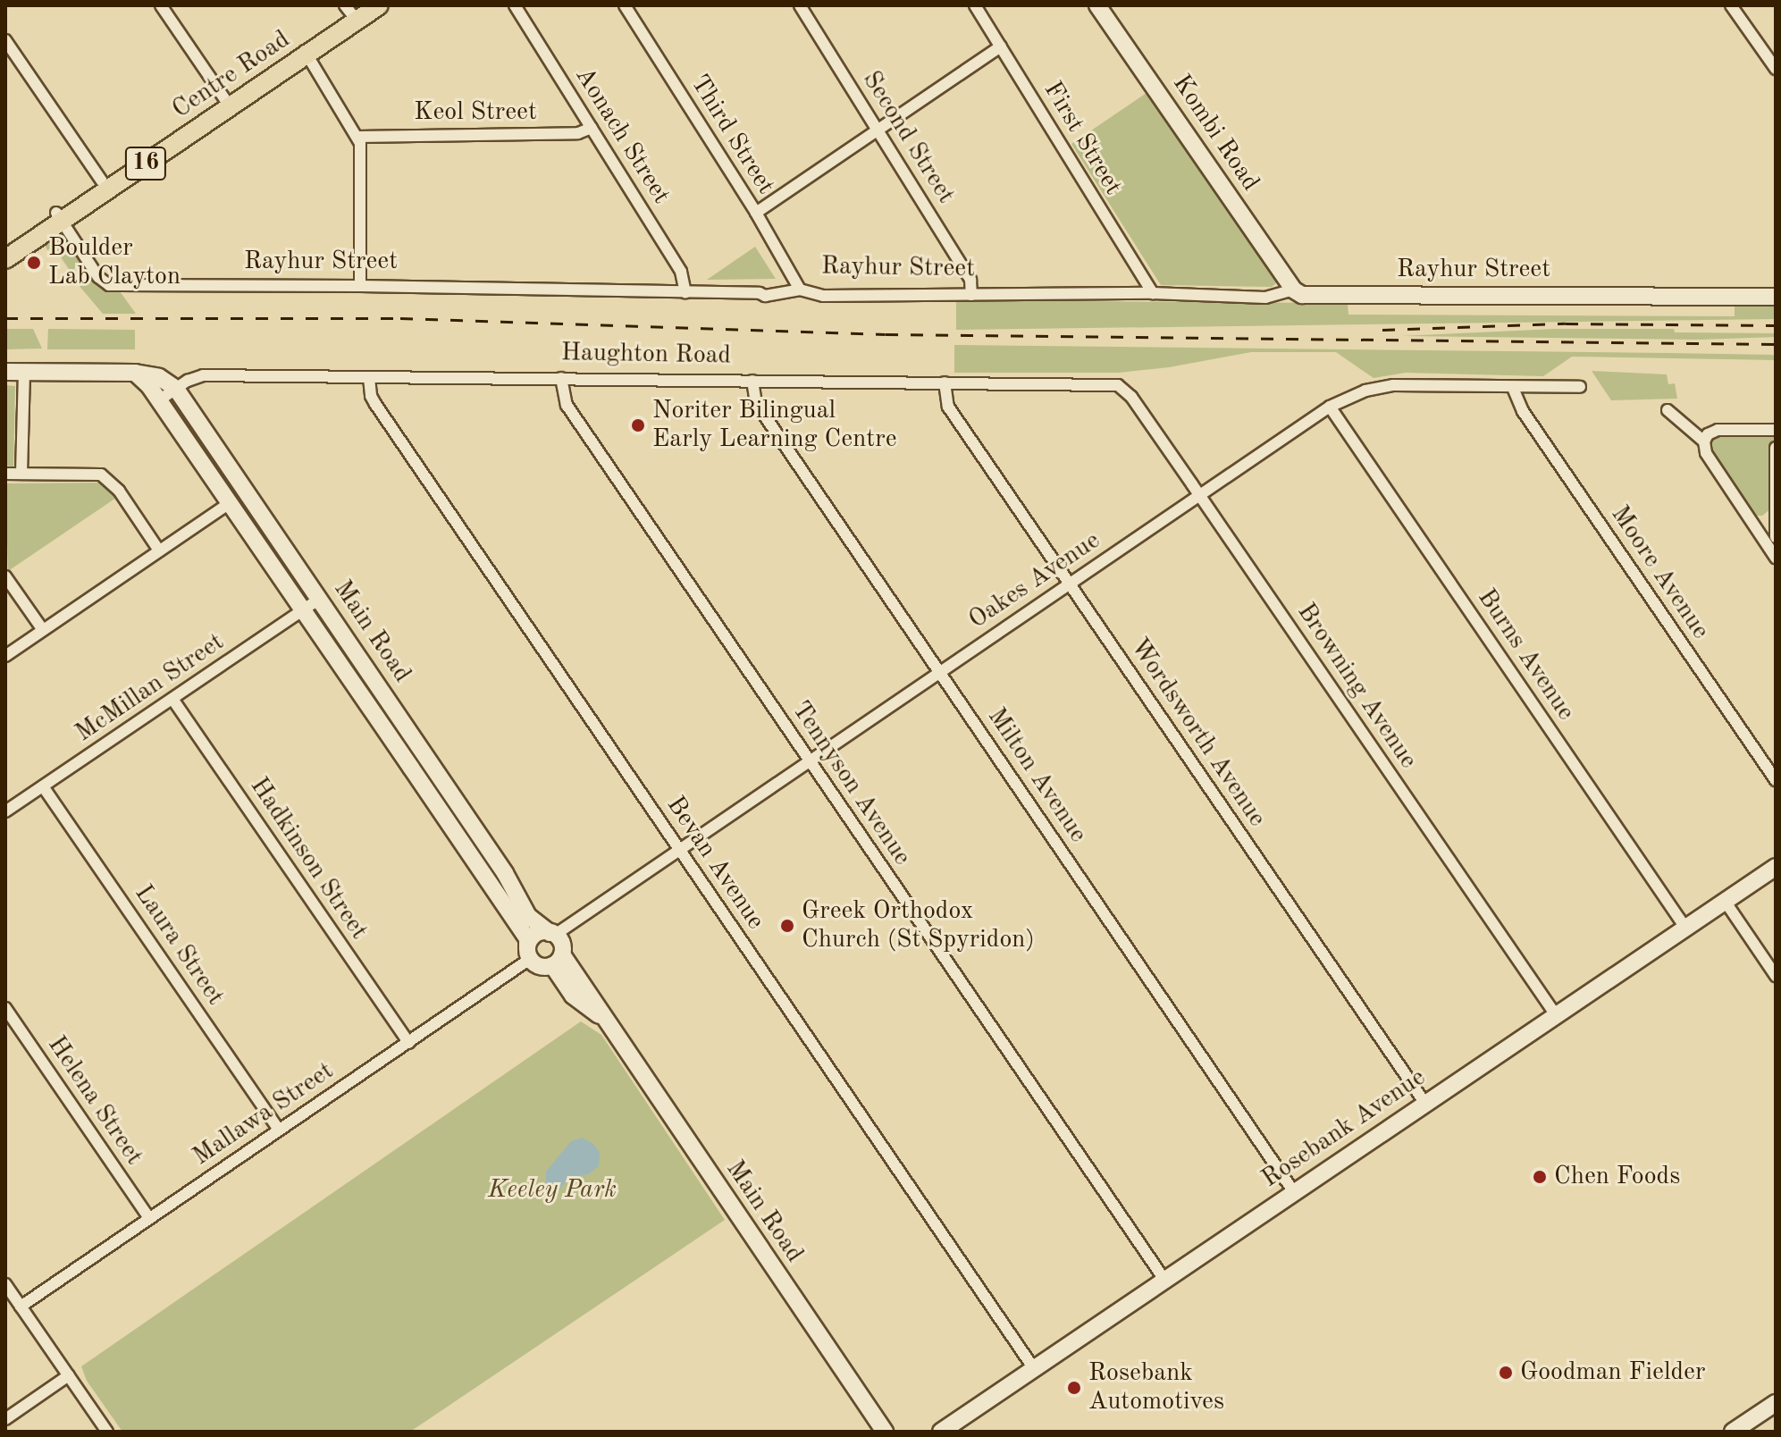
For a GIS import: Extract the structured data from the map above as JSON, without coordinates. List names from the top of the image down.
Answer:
{
  "streets": {
    "main road": [
      "Centre Road",
      "Kombi Road",
      "16",
      "Rayhur Street",
      "Main Road",
      "Rosebank Avenue"
    ],
    "street": [
      "Keol Street",
      "Third Street",
      "Aonach Street",
      "Second Street",
      "First Street",
      "Haughton Road",
      "Moore Avenue",
      "Oakes Avenue",
      "Burns Avenue",
      "Browning Avenue",
      "McMillan Street",
      "Wordsworth Avenue",
      "Milton Avenue",
      "Tennyson Avenue",
      "Hadkinson Street",
      "Bevan Avenue",
      "Laura Street",
      "Helena Street",
      "Mallawa Street"
    ]
  },
  "crossings": [
    ["Centre Road", "Rayhur Street"],
    ["Keol Street", "Aonach Street"],
    ["Kombi Road", "Rayhur Street"],
    ["Third Street", "Rayhur Street"],
    ["Aonach Street", "Rayhur Street"],
    ["Second Street", "Rayhur Street"],
    ["First Street", "Rayhur Street"],
    ["Haughton Road", "Main Road"],
    ["Haughton Road", "Browning Avenue"],
    ["Haughton Road", "Wordsworth Avenue"],
    ["Haughton Road", "Milton Avenue"],
    ["Haughton Road", "Tennyson Avenue"],
    ["Haughton Road", "Bevan Avenue"],
    ["Moore Avenue", "Oakes Avenue"],
    ["Oakes Avenue", "Main Road"],
    ["Oakes Avenue", "Burns Avenue"],
    ["Oakes Avenue", "Browning Avenue"],
    ["Oakes Avenue", "Wordsworth Avenue"],
    ["Oakes Avenue", "Milton Avenue"],
    ["Oakes Avenue", "Tennyson Avenue"],
    ["Oakes Avenue", "Bevan Avenue"],
    ["Oakes Avenue", "Mallawa Street"],
    ["Main Road", "McMillan Street"],
    ["Main Road", "Mallawa Street"],
    ["Burns Avenue", "Rosebank Avenue"],
    ["Browning Avenue", "Rosebank Avenue"],
    ["McMillan Street", "Hadkinson Street"],
    ["McMillan Street", "Laura Street"],
    ["Wordsworth Avenue", "Rosebank Avenue"],
    ["Milton Avenue", "Rosebank Avenue"],
    ["Tennyson Avenue", "Rosebank Avenue"],
    ["Hadkinson Street", "Mallawa Street"],
    ["Bevan Avenue", "Rosebank Avenue"],
    ["Laura Street", "Mallawa Street"],
    ["Helena Street", "Mallawa Street"]
  ],
  "parks": ["Keeley Park"],
  "places": [
    "Boulder Lab Clayton",
    "Noriter Bilingual Early Learning Centre",
    "Greek Orthodox Church (St Spyridon)",
    "Chen Foods",
    "Goodman Fielder",
    "Rosebank Automotives"
  ]
}
